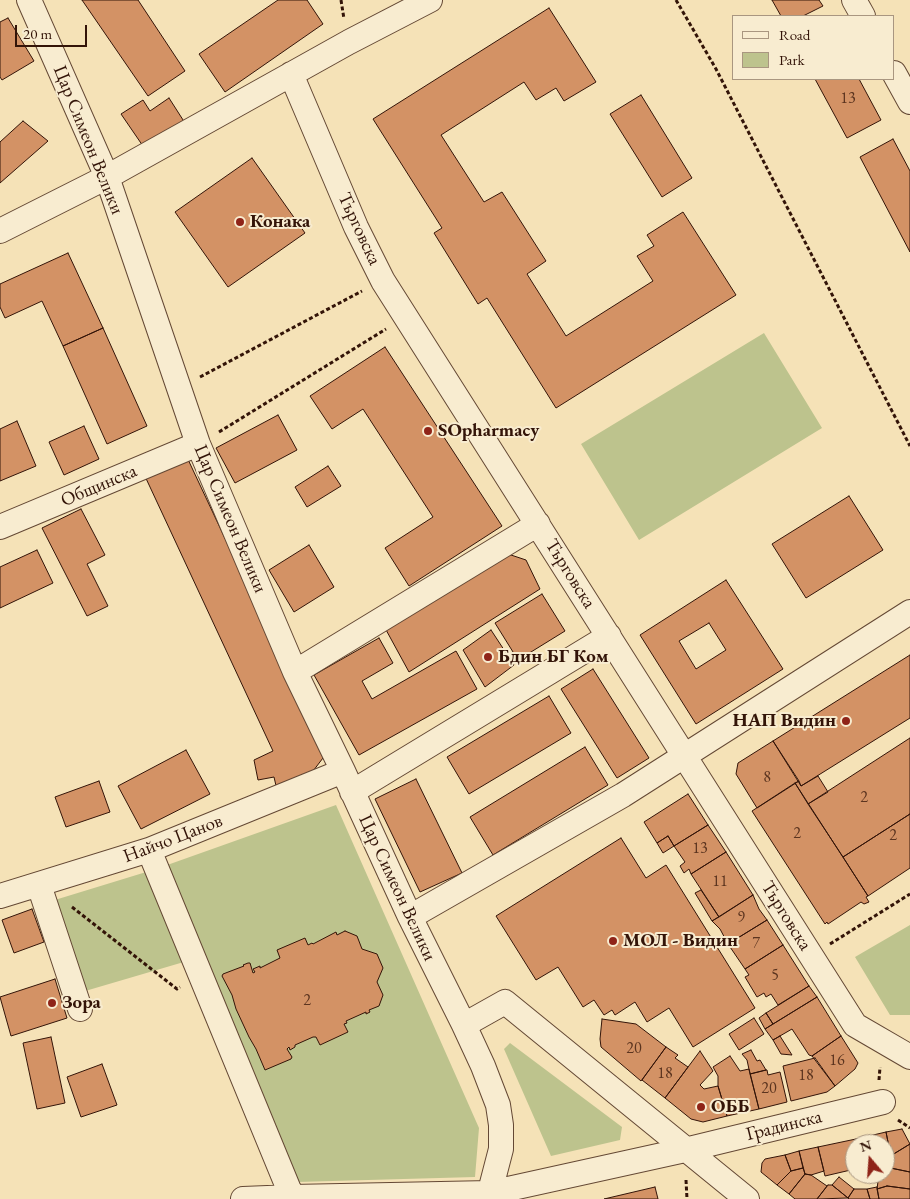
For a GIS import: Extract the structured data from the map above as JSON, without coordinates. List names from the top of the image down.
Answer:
{
  "streets": {
    "street": [
      "Цар Симеон Велики",
      "Търговска",
      "Общинска",
      "Найчо Цанов",
      "Градинска"
    ]
  },
  "crossings": [
    ["Цар Симеон Велики", "Общинска"],
    ["Цар Симеон Велики", "Найчо Цанов"],
    ["Цар Симеон Велики", "Градинска"],
    ["Търговска", "Найчо Цанов"]
  ],
  "places": [
    "Конака",
    "SOpharmacy",
    "Бдин БГ Ком",
    "НАП Видин",
    "МОЛ - Видин",
    "Зора",
    "ОББ"
  ],
  "house_numbers": [
    "13",
    "8",
    "2",
    "2",
    "2",
    "13",
    "11",
    "9",
    "7",
    "5",
    "2",
    "20",
    "16",
    "18",
    "18",
    "20"
  ],
  "legend": ["Road", "Park"],
  "scale_bar": "20 m",
  "north": "top"
}
